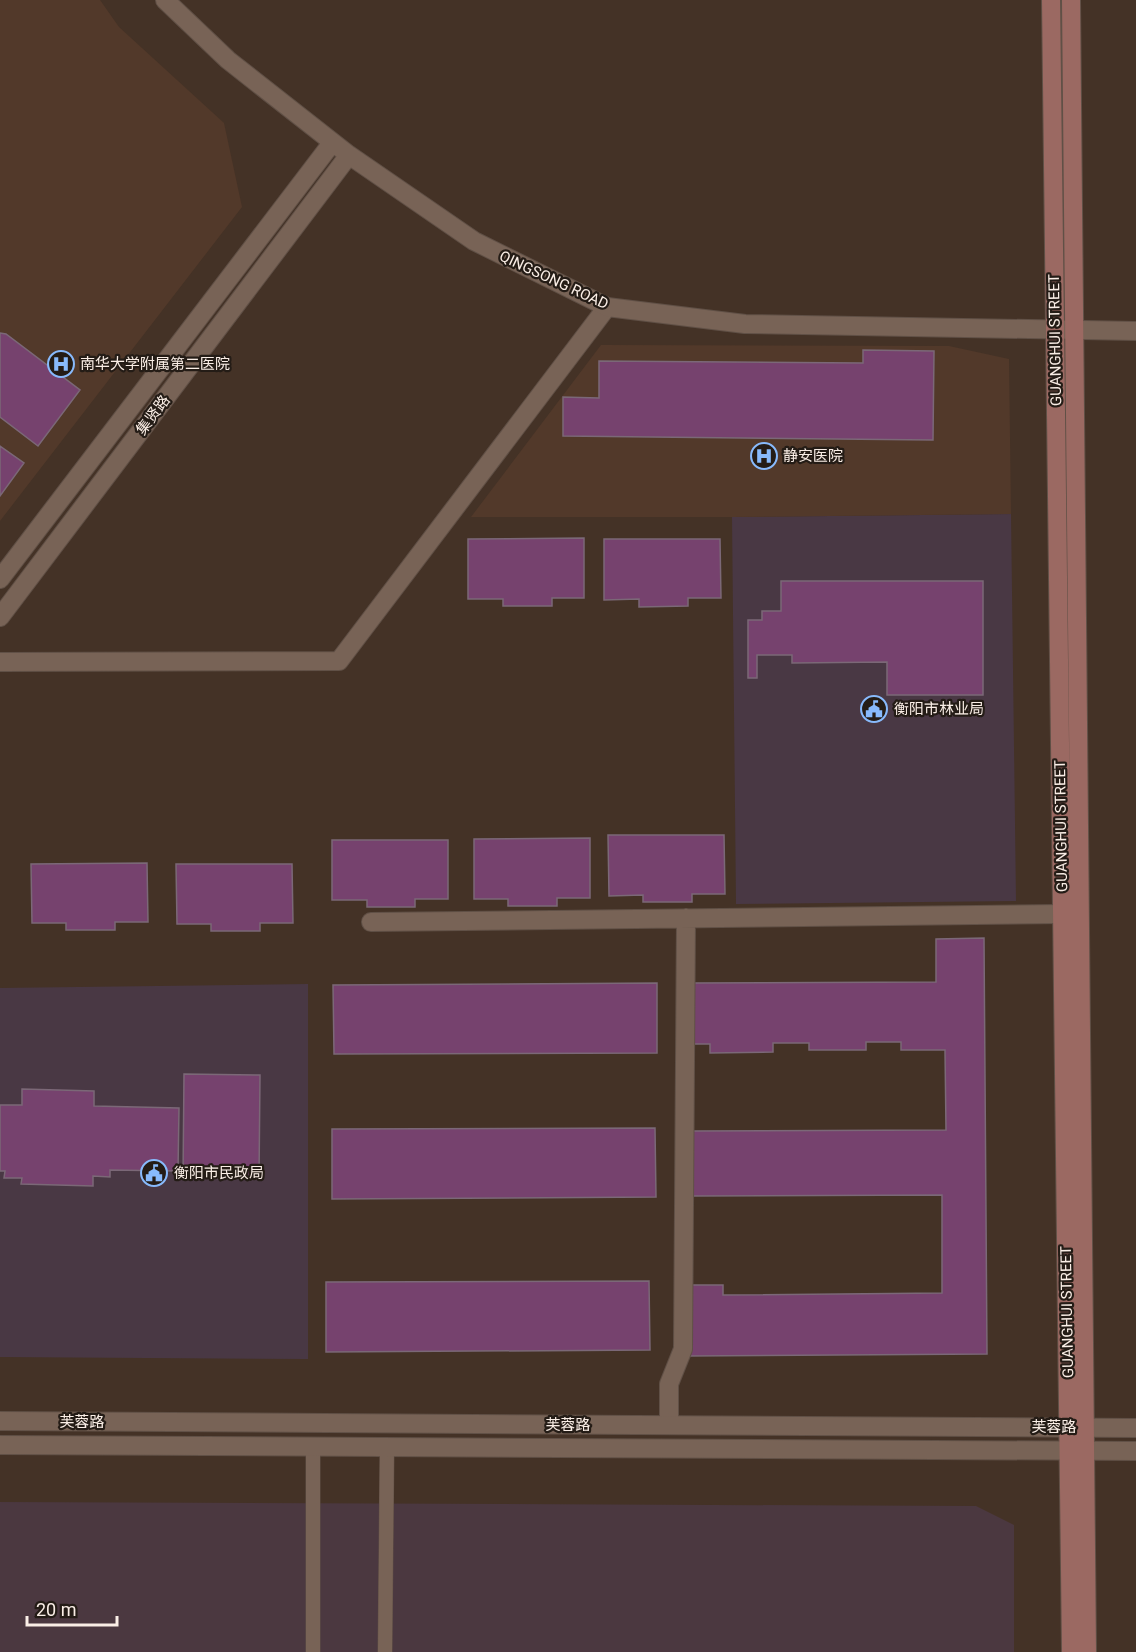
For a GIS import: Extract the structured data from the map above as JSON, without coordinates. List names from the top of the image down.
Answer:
{
  "streets": {
    "main road": ["GUANGHUI STREET"],
    "street": ["QINGSONG ROAD", "集贤路", "芙蓉路"]
  },
  "crossings": [
    ["QINGSONG ROAD", "GUANGHUI STREET"],
    ["QINGSONG ROAD", "集贤路"],
    ["GUANGHUI STREET", "芙蓉路"]
  ],
  "places": {
    "hospital": ["南华大学附属第二医院", "静安医院"],
    "public building": ["衡阳市林业局", "衡阳市民政局"]
  },
  "scale_bar": "20 m"
}
